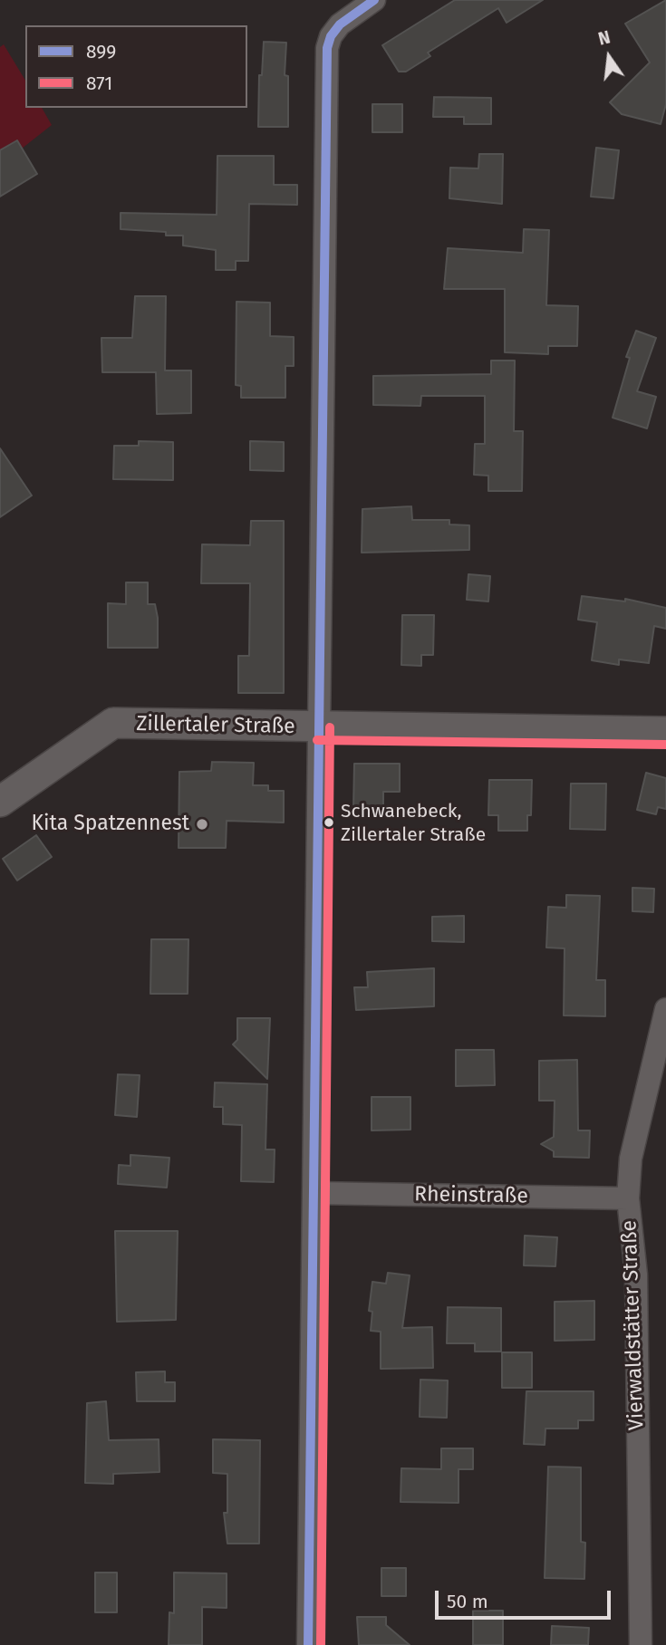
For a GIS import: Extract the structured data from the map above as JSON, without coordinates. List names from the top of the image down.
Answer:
{
  "streets": {
    "street": ["Zillertaler Straße", "Rheinstraße", "Vierwaldstätter Straße"]
  },
  "crossings": [
    ["Rheinstraße", "Vierwaldstätter Straße"]
  ],
  "places": ["Schwanebeck, Zillertaler Straße", "Kita Spatzennest"],
  "lines": ["transit line 899", "transit line 871"],
  "legend": ["899", "871"],
  "scale_bar": "50 m",
  "north": "top"
}
